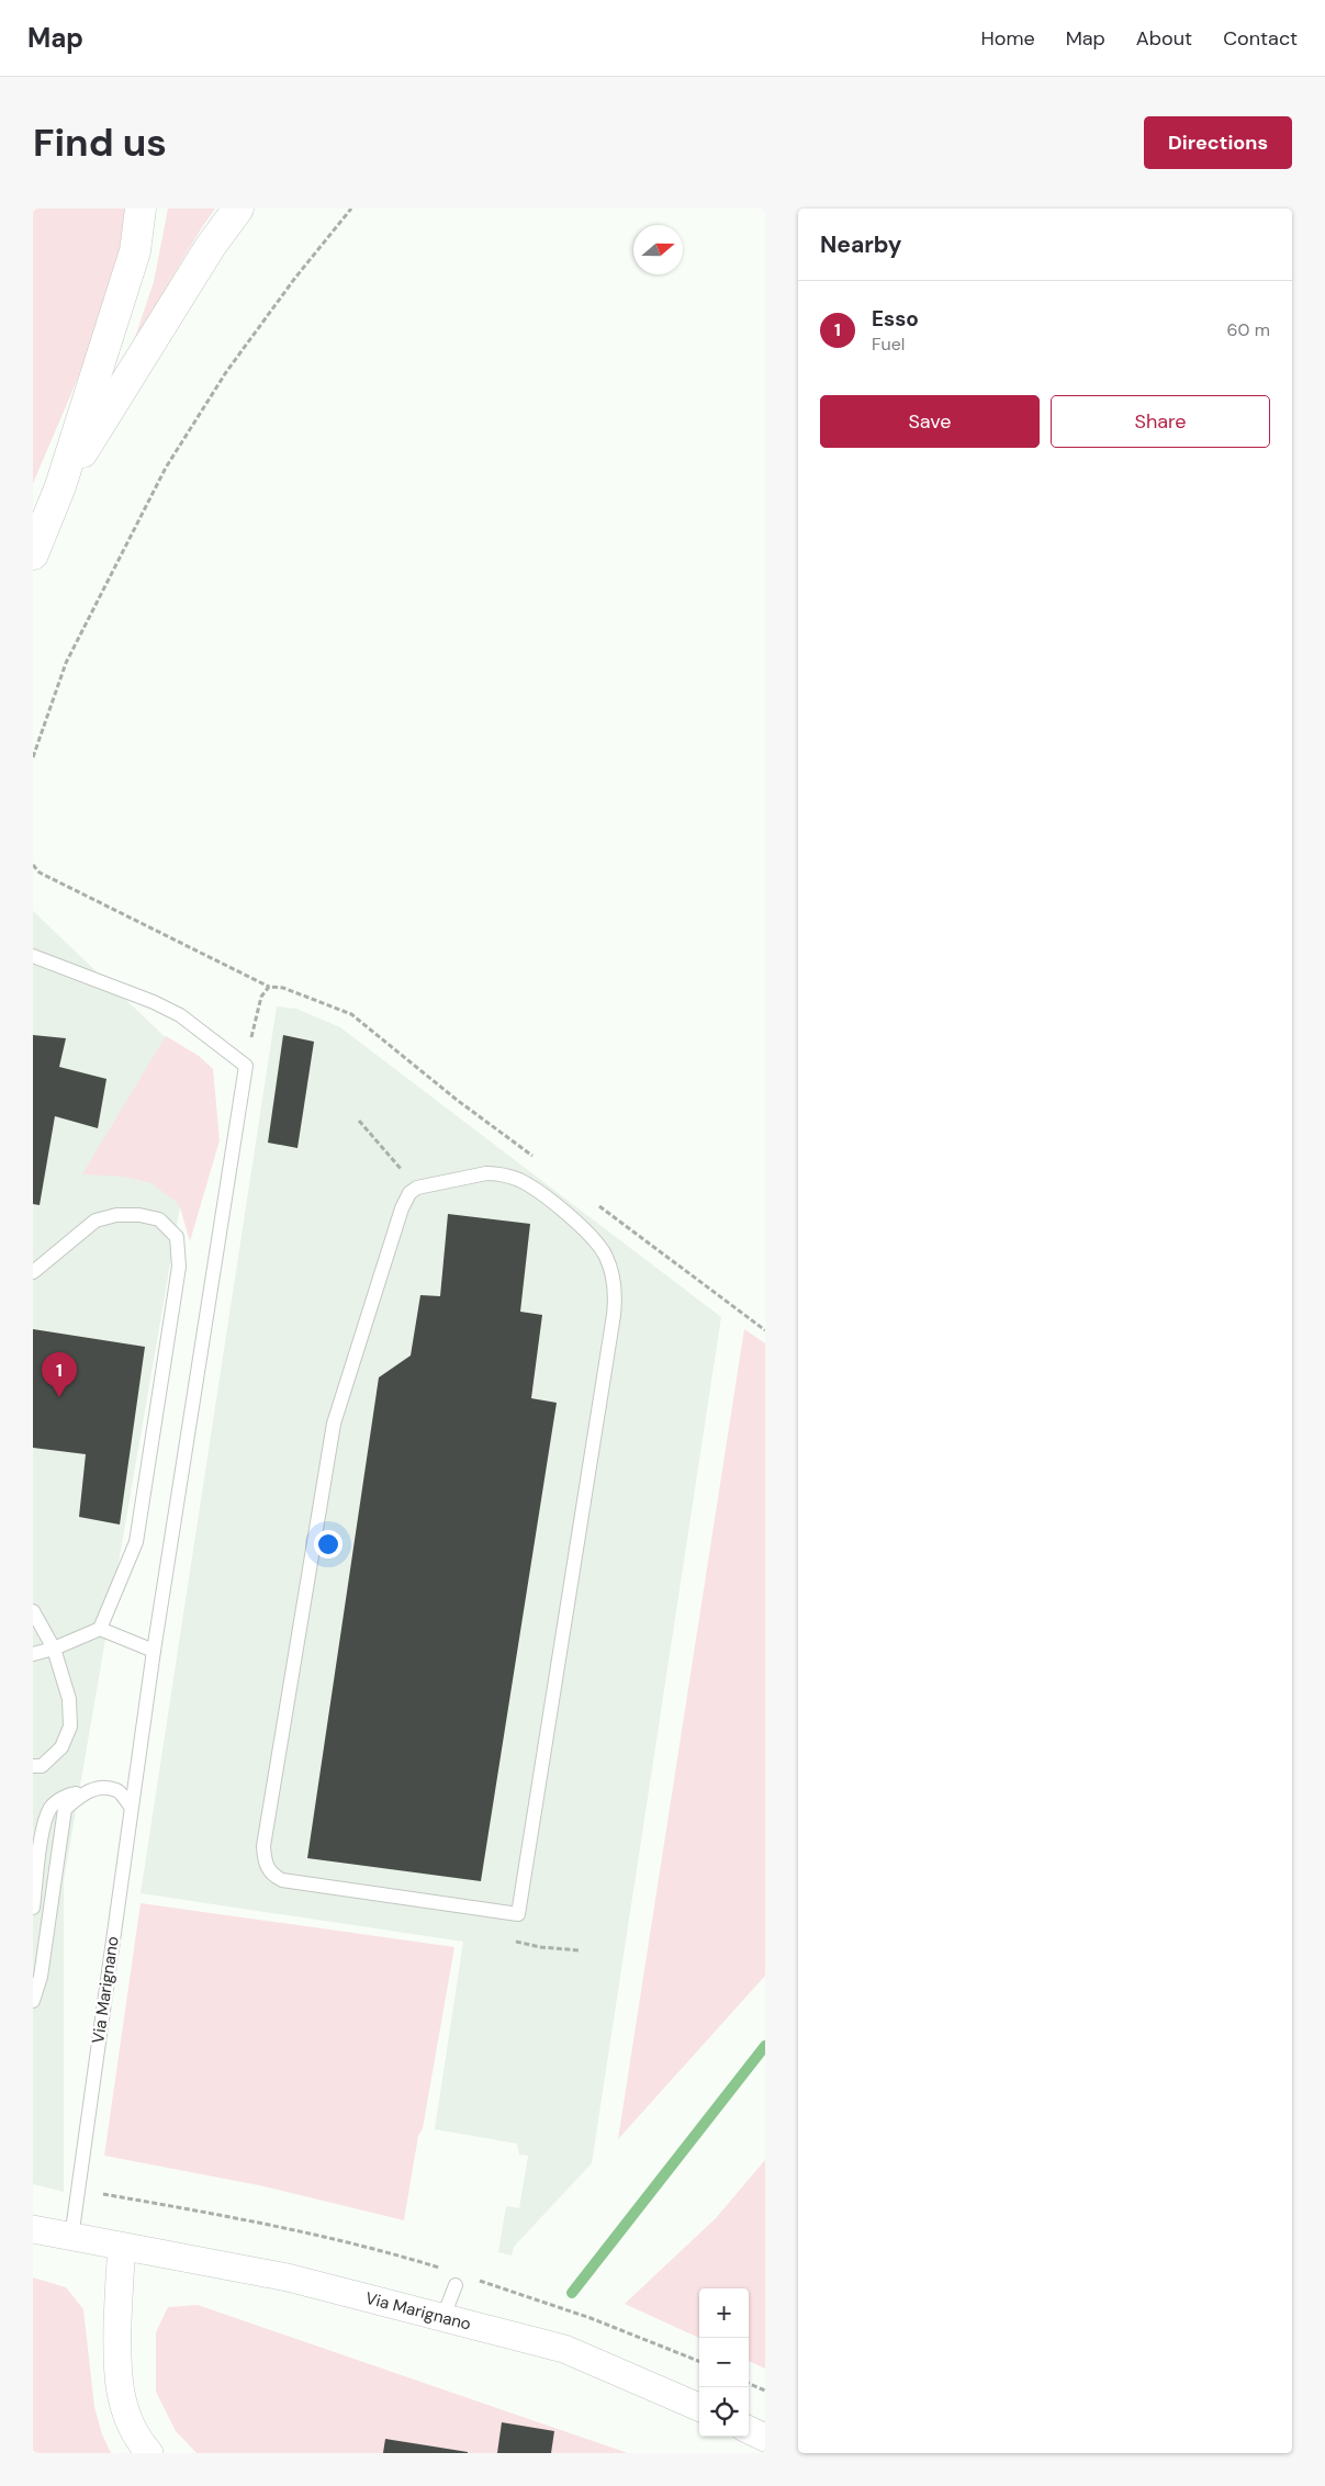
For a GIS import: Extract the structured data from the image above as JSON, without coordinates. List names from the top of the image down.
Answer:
{
  "streets": {
    "street": ["Via Marignano"]
  },
  "north": "right",
  "page": {
    "header": "Map",
    "nav": [
      "Home",
      "Map",
      "About",
      "Contact"
    ],
    "buttons": [
      "Directions",
      ["Save", "Share"]
    ],
    "title": "Find us",
    "heading": "Nearby",
    "list": [
      {
        "mark": "1",
        "name": "Esso",
        "note": "Fuel",
        "value": "60 m"
      }
    ],
    "pins": "1",
    "map_buttons": ["+", "−"]
  }
}
